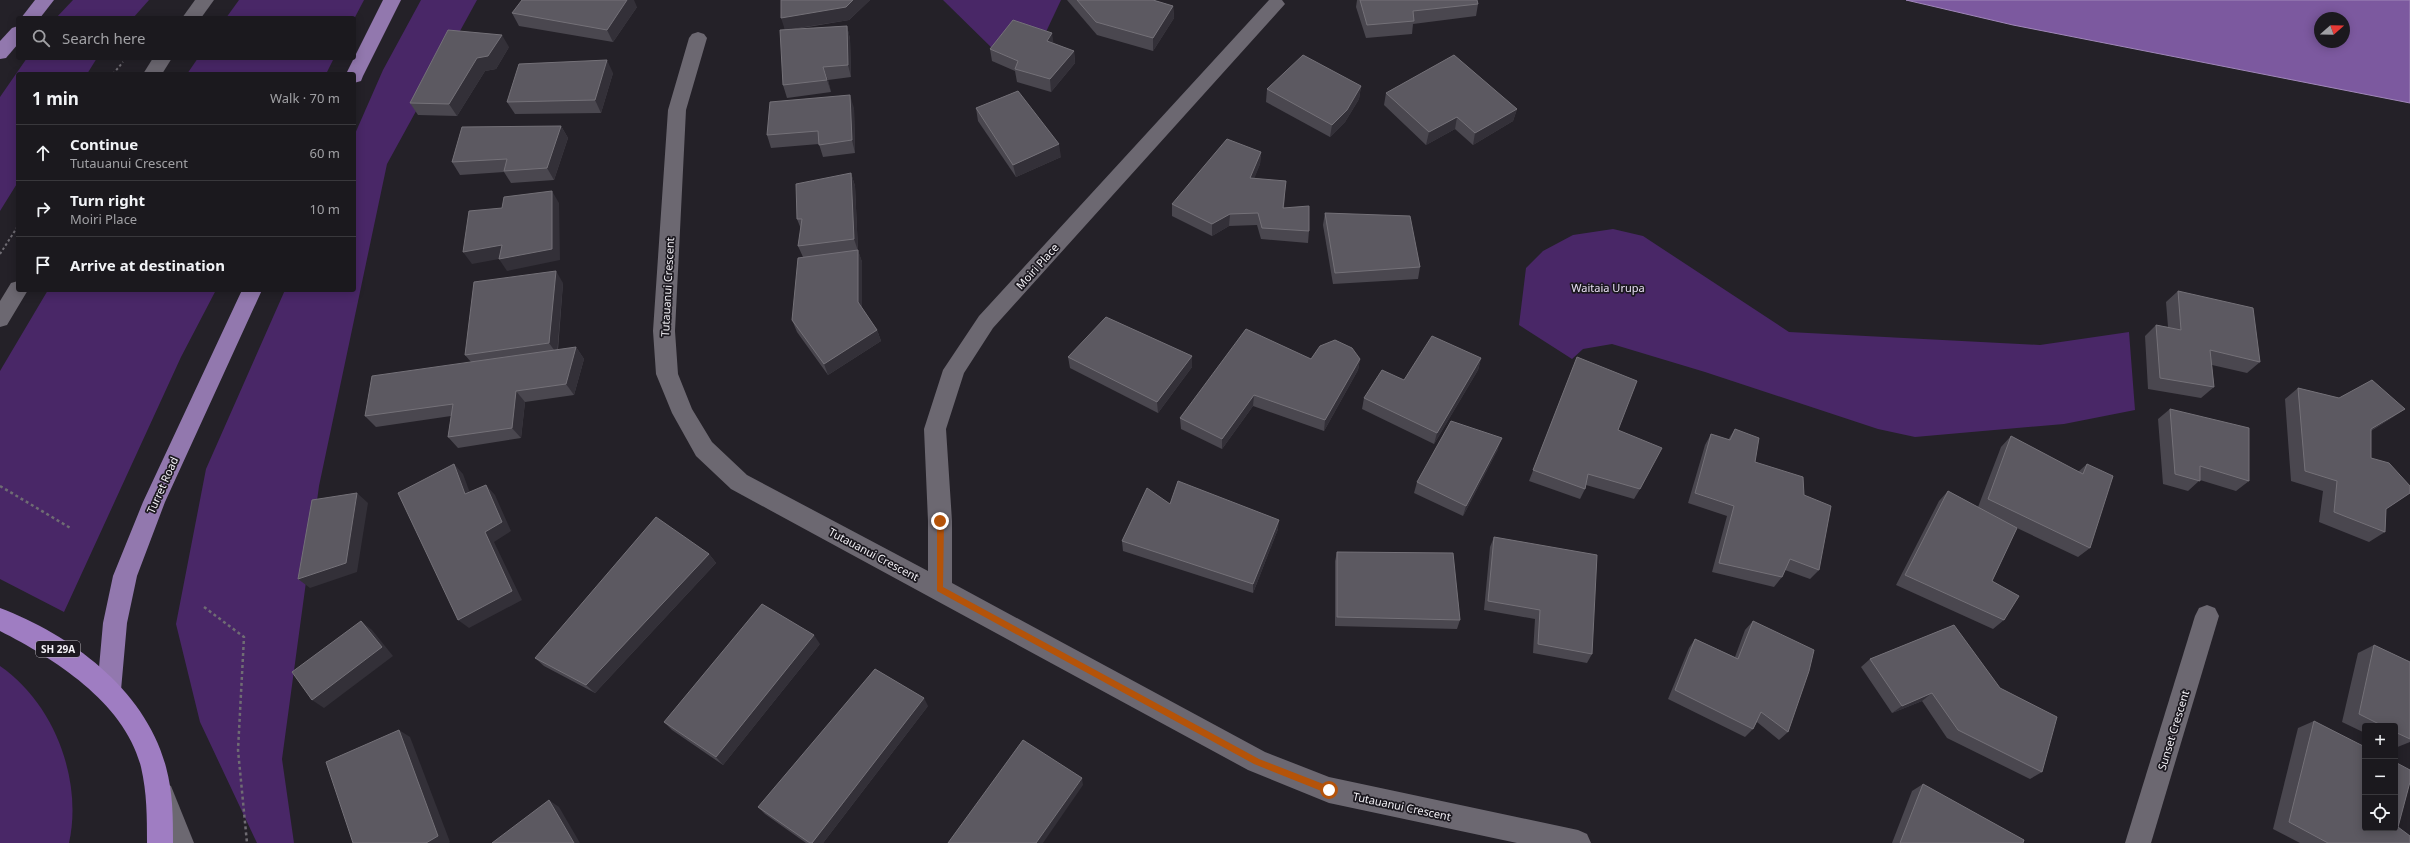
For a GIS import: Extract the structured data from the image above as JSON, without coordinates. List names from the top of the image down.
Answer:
{
  "streets": {
    "highway": ["SH 29A"],
    "main road": ["Turret Road"],
    "street": ["Moiri Place", "Tutauanui Crescent", "Sunset Crescent"]
  },
  "crossings": [
    ["Moiri Place", "Tutauanui Crescent"],
    ["Turret Road", "SH 29A"]
  ],
  "parks": ["Waitaia Urupa"],
  "north": "right",
  "page": {
    "search": "Search here",
    "heading": ["1 min", "Walk · 70 m"],
    "list": [
      ["Continue", "Tutauanui Crescent", "60 m"],
      ["Turn right", "Moiri Place", "10 m"],
      "Arrive at destination"
    ],
    "map_buttons": ["+", "−"]
  }
}
